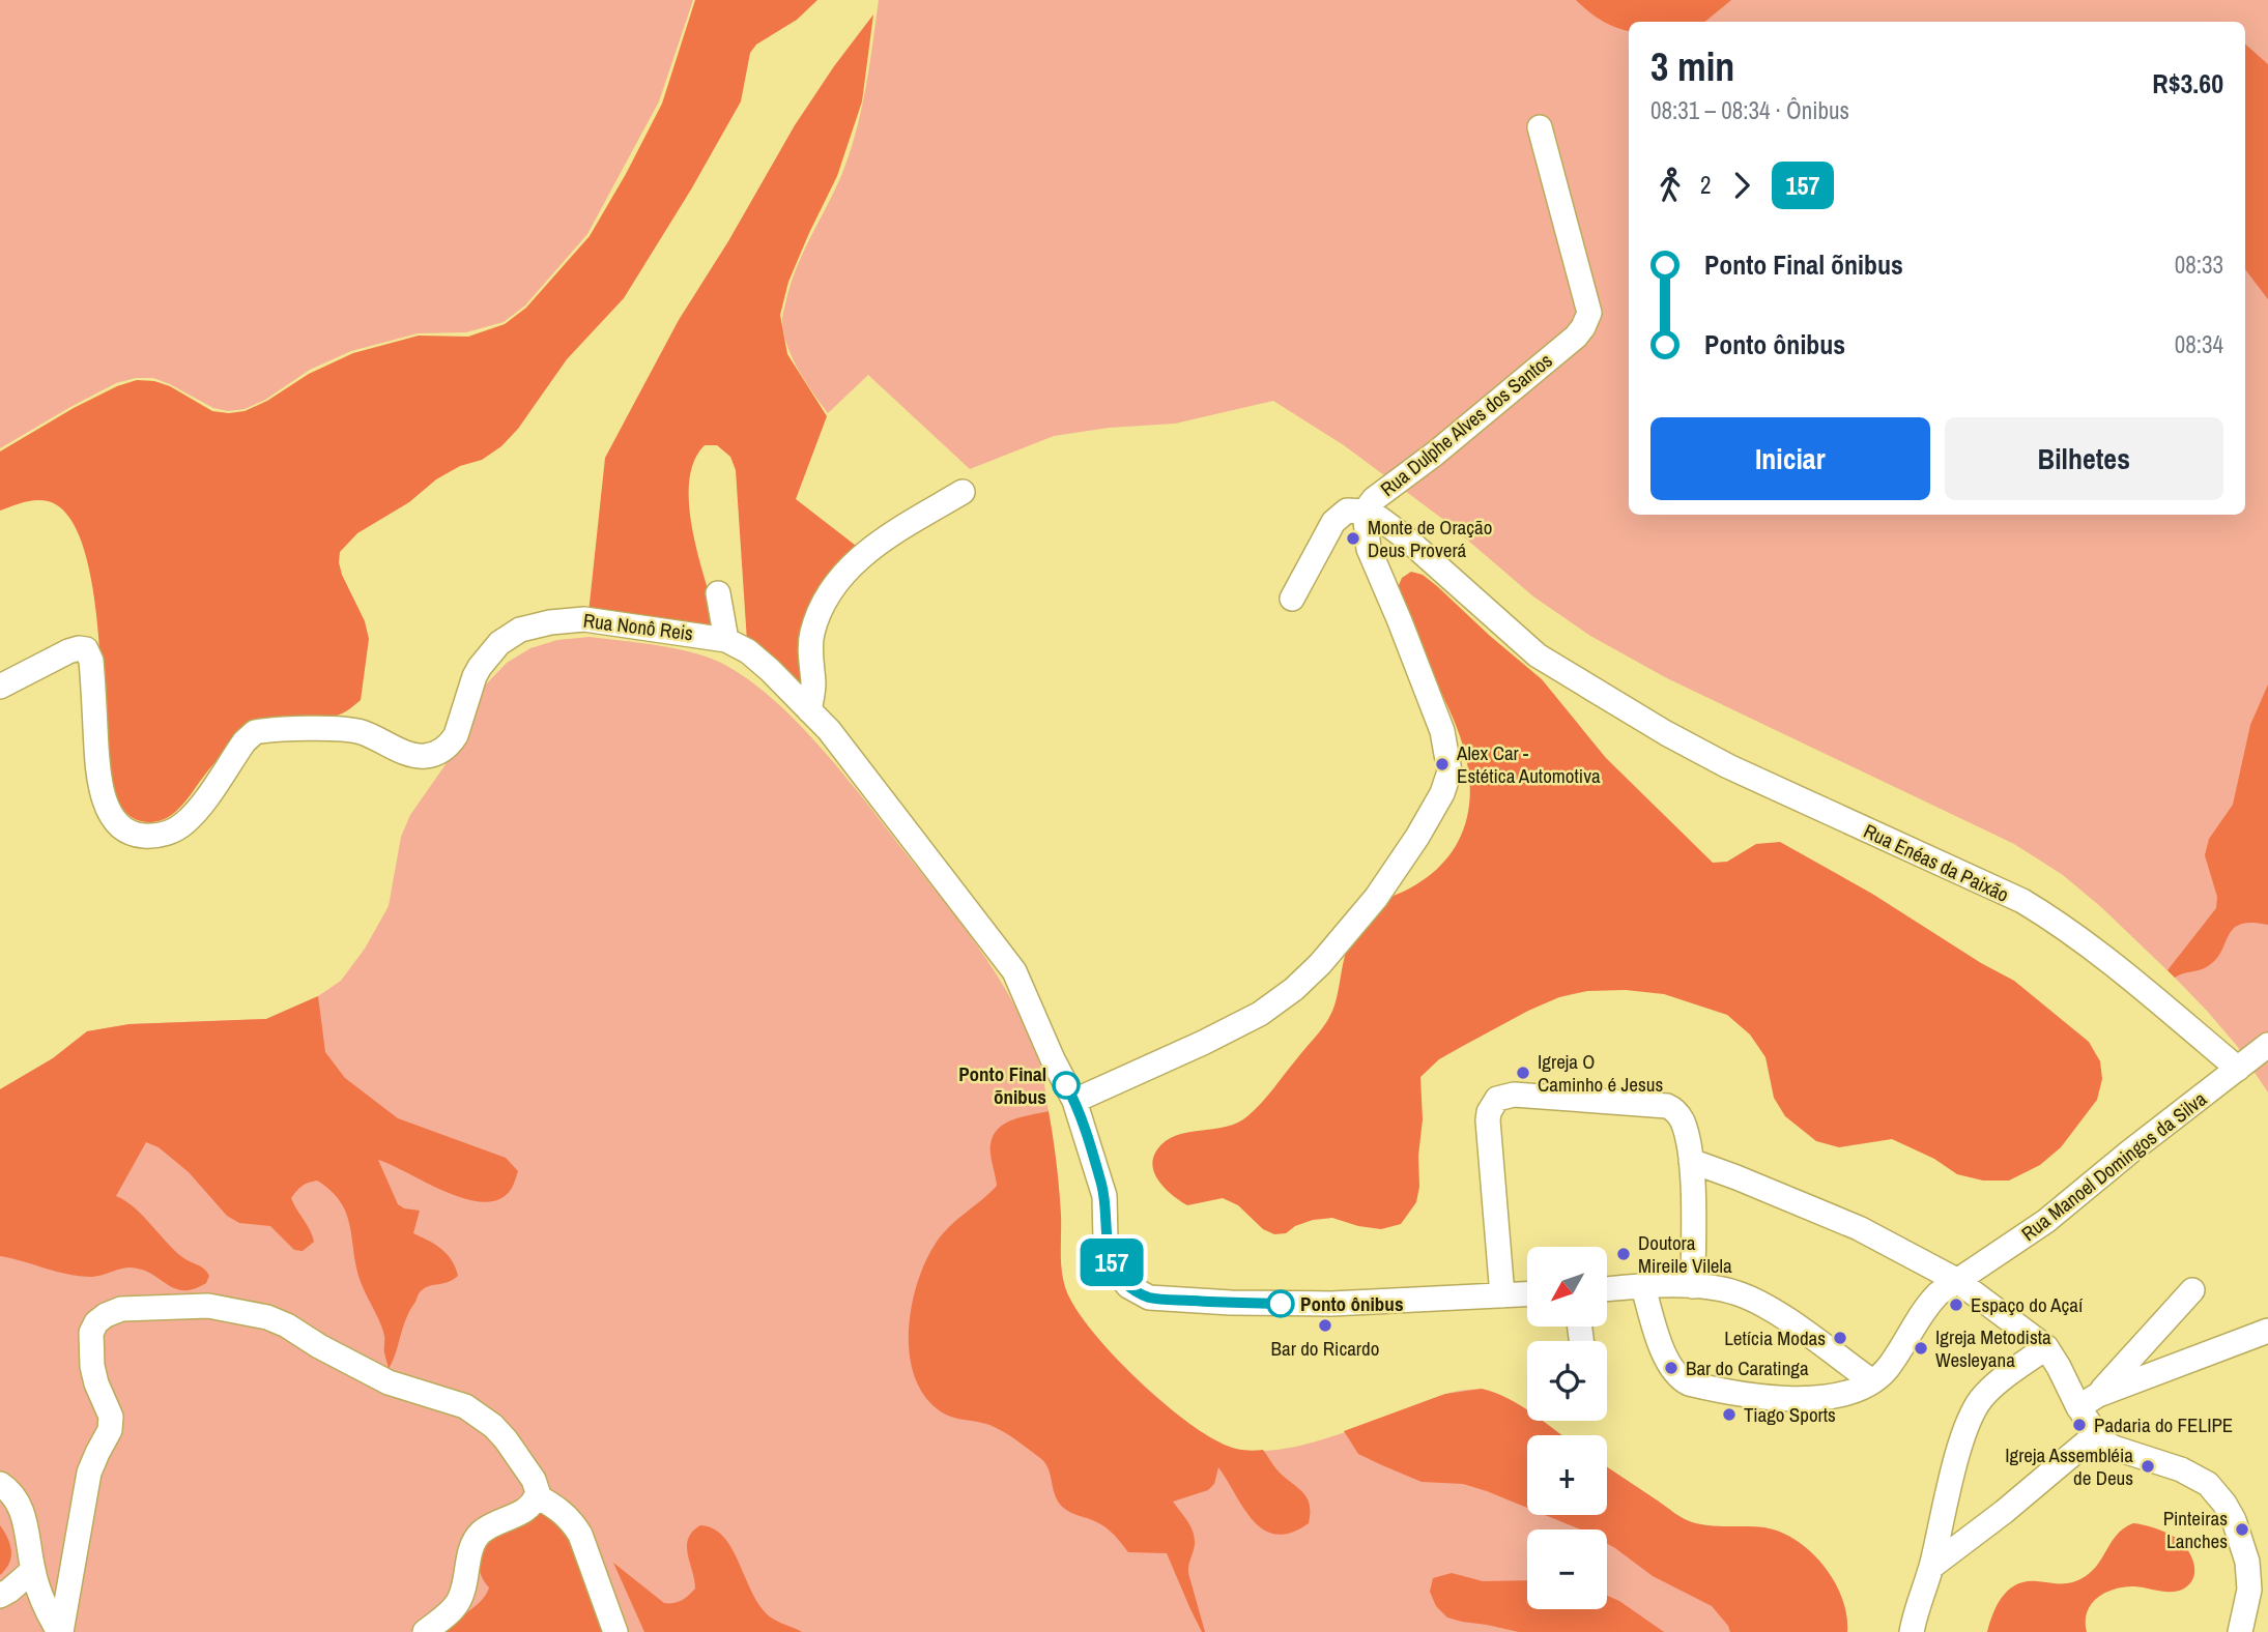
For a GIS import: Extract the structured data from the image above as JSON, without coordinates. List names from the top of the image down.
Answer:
{
  "streets": {
    "street": [
      "Rua Dulphe Alves dos Santos",
      "Rua Nonô Reis",
      "Rua Enéas da Paixão",
      "Rua Manoel Domingos da Silva"
    ]
  },
  "crossings": [
    ["Rua Dulphe Alves dos Santos", "Rua Nonô Reis"],
    ["Rua Dulphe Alves dos Santos", "Rua Enéas da Paixão"],
    ["Rua Enéas da Paixão", "Rua Manoel Domingos da Silva"]
  ],
  "places": [
    "Monte de Oração Deus Proverá",
    "Alex Car - Estética Automotiva",
    "Igreja O Caminho é Jesus",
    "Ponto Final õnibus",
    "Doutora Mireile Vilela",
    "Ponto ônibus",
    "Espaço do Açaí",
    "Bar do Ricardo",
    "Letícia Modas",
    "Igreja Metodista Wesleyana",
    "Bar do Caratinga",
    "Tiago Sports",
    "Padaria do FELIPE",
    "Igreja Assembléia de Deus",
    "Pinteiras Lanches"
  ],
  "lines": ["bus line 157"],
  "north": "bottom left",
  "page": {
    "on_map": "157",
    "heading": ["3 min", "08:31 – 08:34 · Ônibus", "R$3.60"],
    "legs": ["2", "157"],
    "list": [
      {
        "name": "Ponto Final õnibus",
        "value": "08:33"
      },
      {
        "name": "Ponto ônibus",
        "value": "08:34"
      }
    ],
    "buttons": ["Iniciar", "Bilhetes"],
    "map_buttons": ["+", "−"]
  }
}
